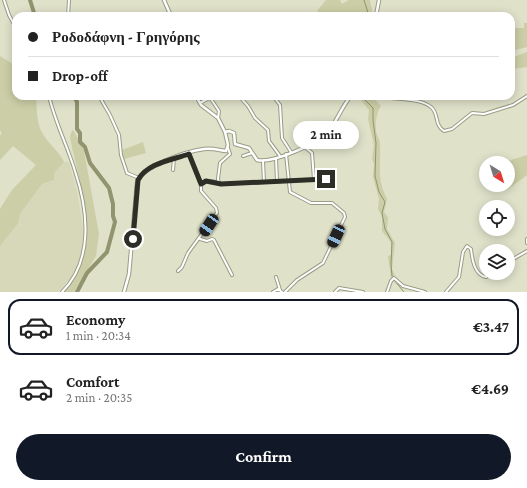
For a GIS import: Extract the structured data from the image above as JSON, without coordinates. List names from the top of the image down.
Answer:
{
  "north": "bottom right",
  "page": {
    "banner": ["Ροδοδάφνη - Γρηγόρης", "Drop-off"],
    "bubble": "2 min",
    "list": [
      {
        "name": "Economy",
        "note": "1 min · 20:34",
        "value": "€3.47"
      },
      {
        "name": "Comfort",
        "note": "2 min · 20:35",
        "value": "€4.69"
      }
    ],
    "buttons": "Confirm"
  }
}
